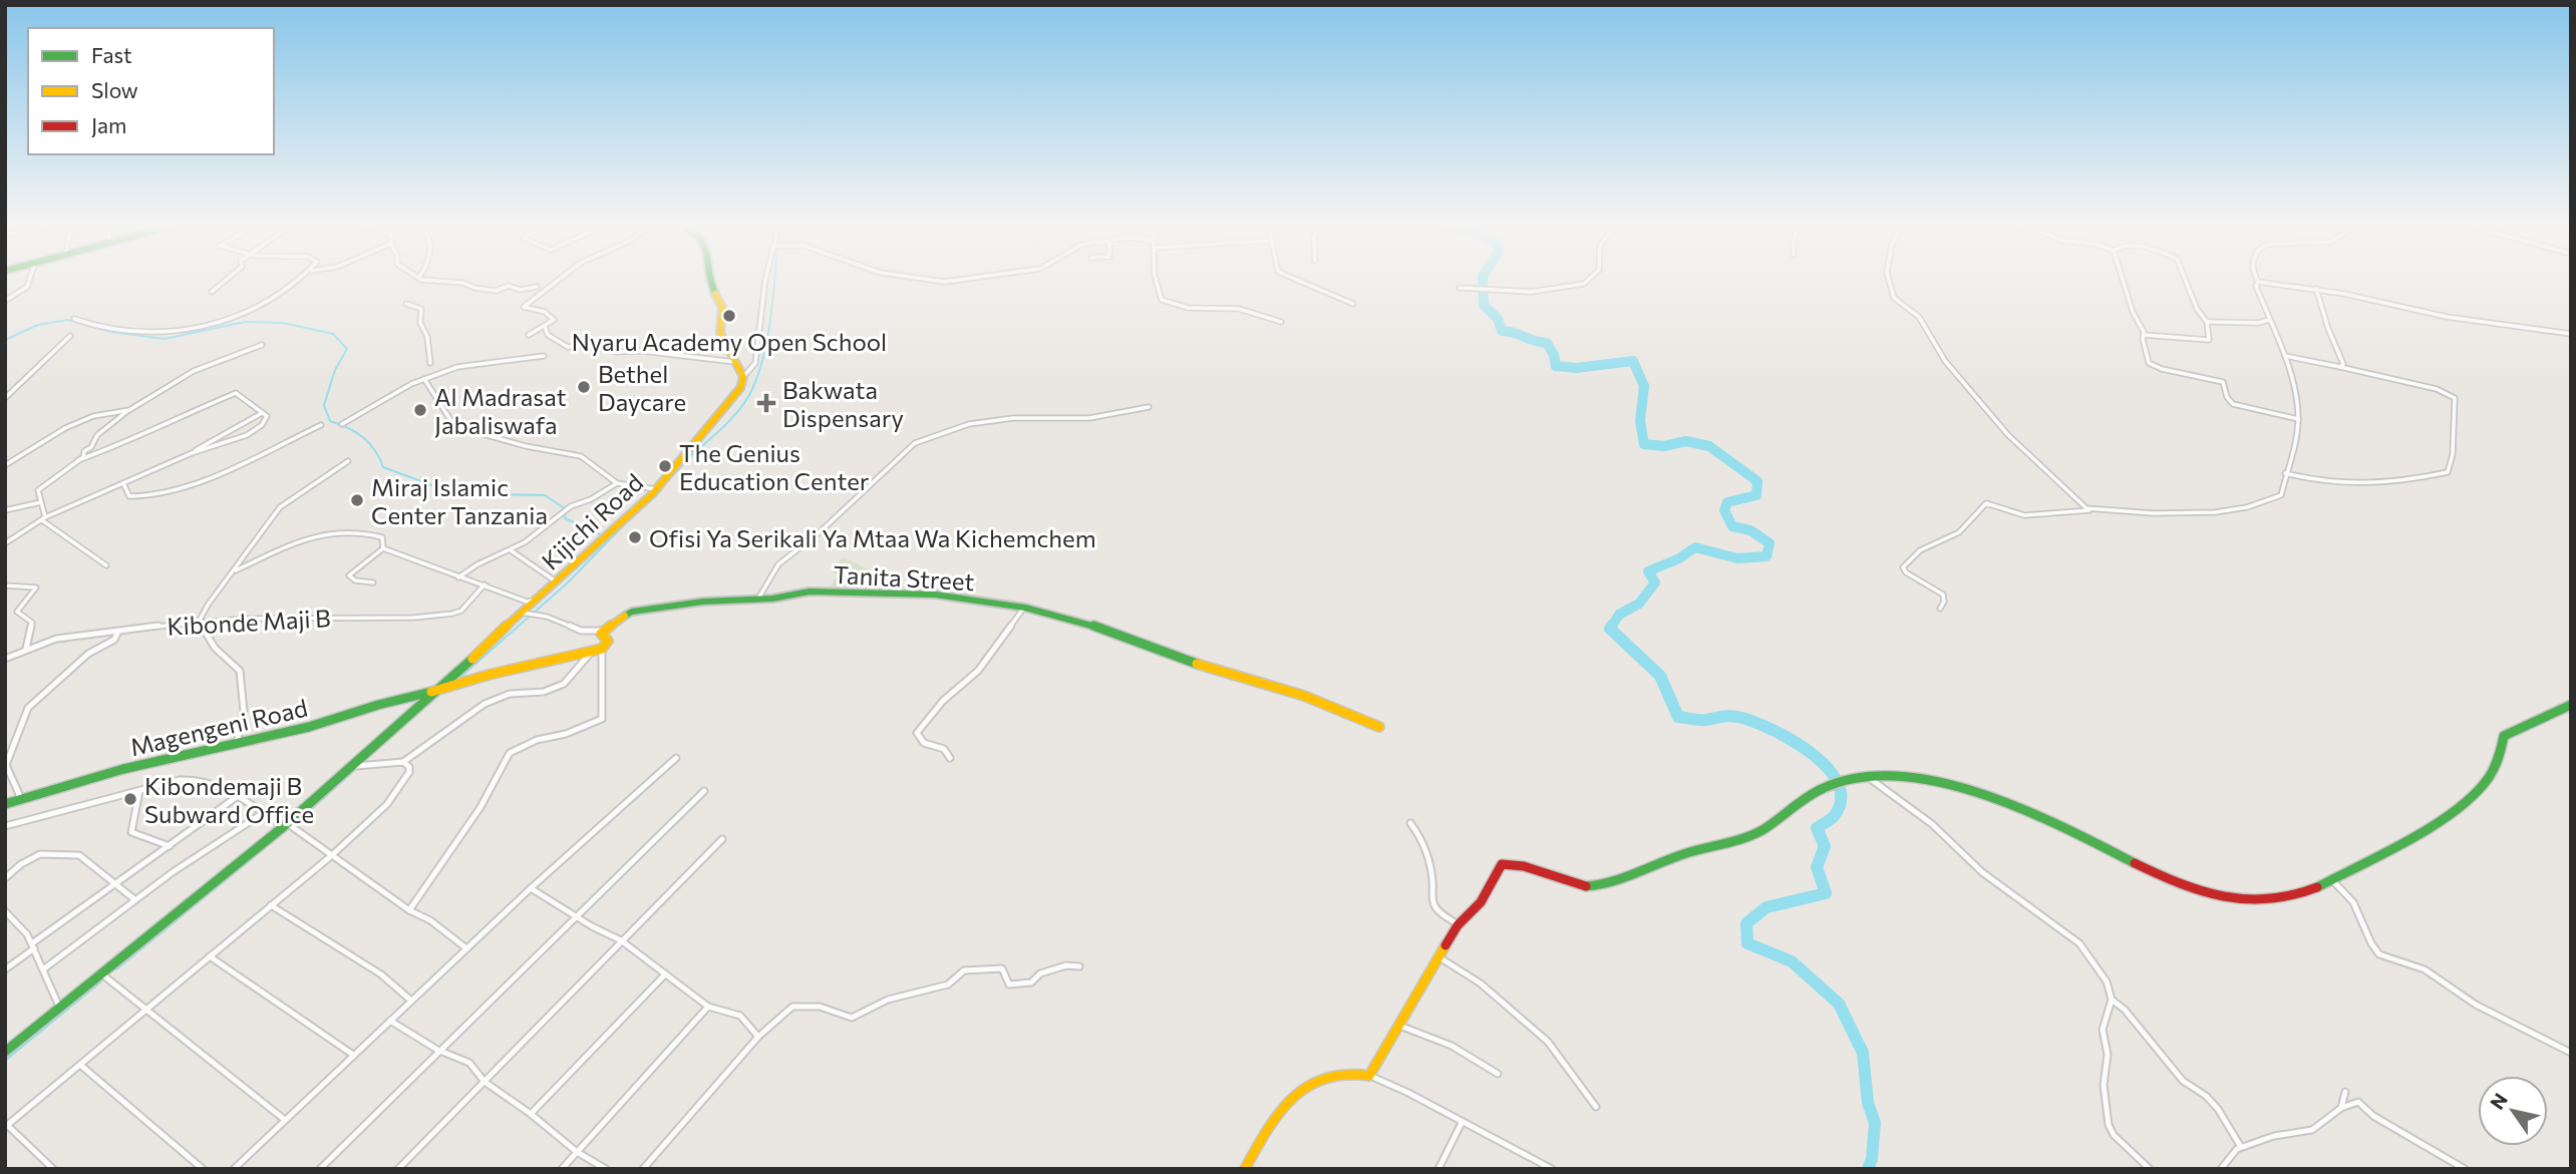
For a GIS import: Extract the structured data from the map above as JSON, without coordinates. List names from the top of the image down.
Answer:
{
  "streets": {
    "street": [
      "Kijichi Road",
      "Tanita Street",
      "Kibonde Maji B",
      "Magengeni Road"
    ]
  },
  "crossings": [
    ["Kijichi Road", "Magengeni Road"]
  ],
  "places": {
    "other": [
      "Nyaru Academy Open School",
      "Bethel Daycare",
      "Al Madrasat Jabaliswafa",
      "The Genius Education Center",
      "Miraj Islamic Center Tanzania",
      "Ofisi Ya Serikali Ya Mtaa Wa Kichemchem",
      "Kibondemaji B Subward Office"
    ],
    "health": ["Bakwata Dispensary"]
  },
  "legend": ["Fast", "Slow", "Jam"],
  "north": "top left"
}
